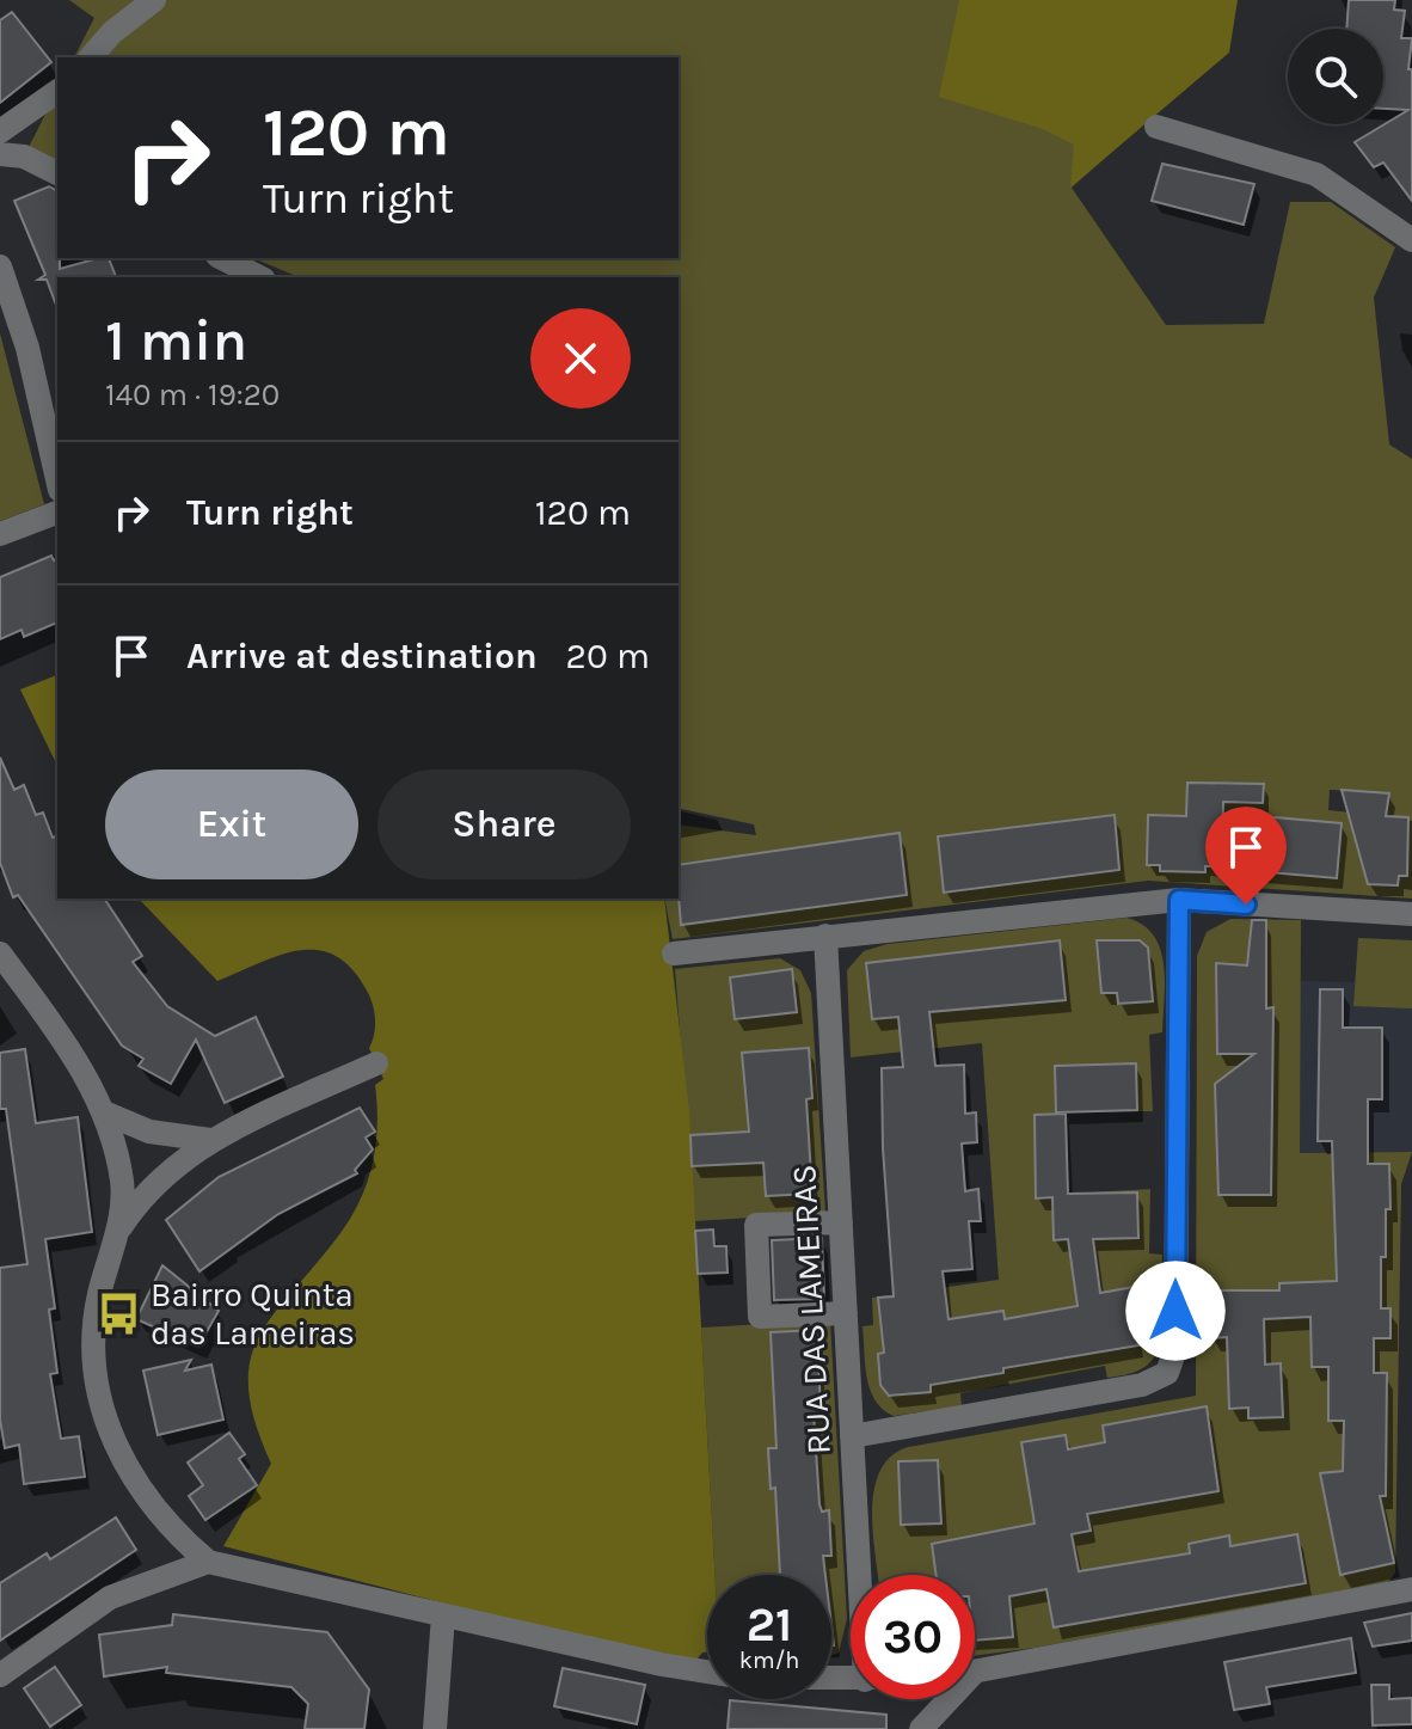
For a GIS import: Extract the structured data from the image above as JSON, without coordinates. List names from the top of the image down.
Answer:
{
  "streets": {
    "street": ["RUA DAS LAMEIRAS"]
  },
  "places": {
    "bus stop": ["Bairro Quinta das Lameiras"]
  },
  "page": {
    "turn": ["120 m", "Turn right"],
    "heading": ["1 min", "140 m · 19:20"],
    "list": [
      {
        "name": "Turn right",
        "value": "120 m"
      },
      {
        "name": "Arrive at destination",
        "value": "20 m"
      }
    ],
    "buttons": ["Exit", "Share"],
    "speed": "21 km/h",
    "limit": "30"
  }
}
